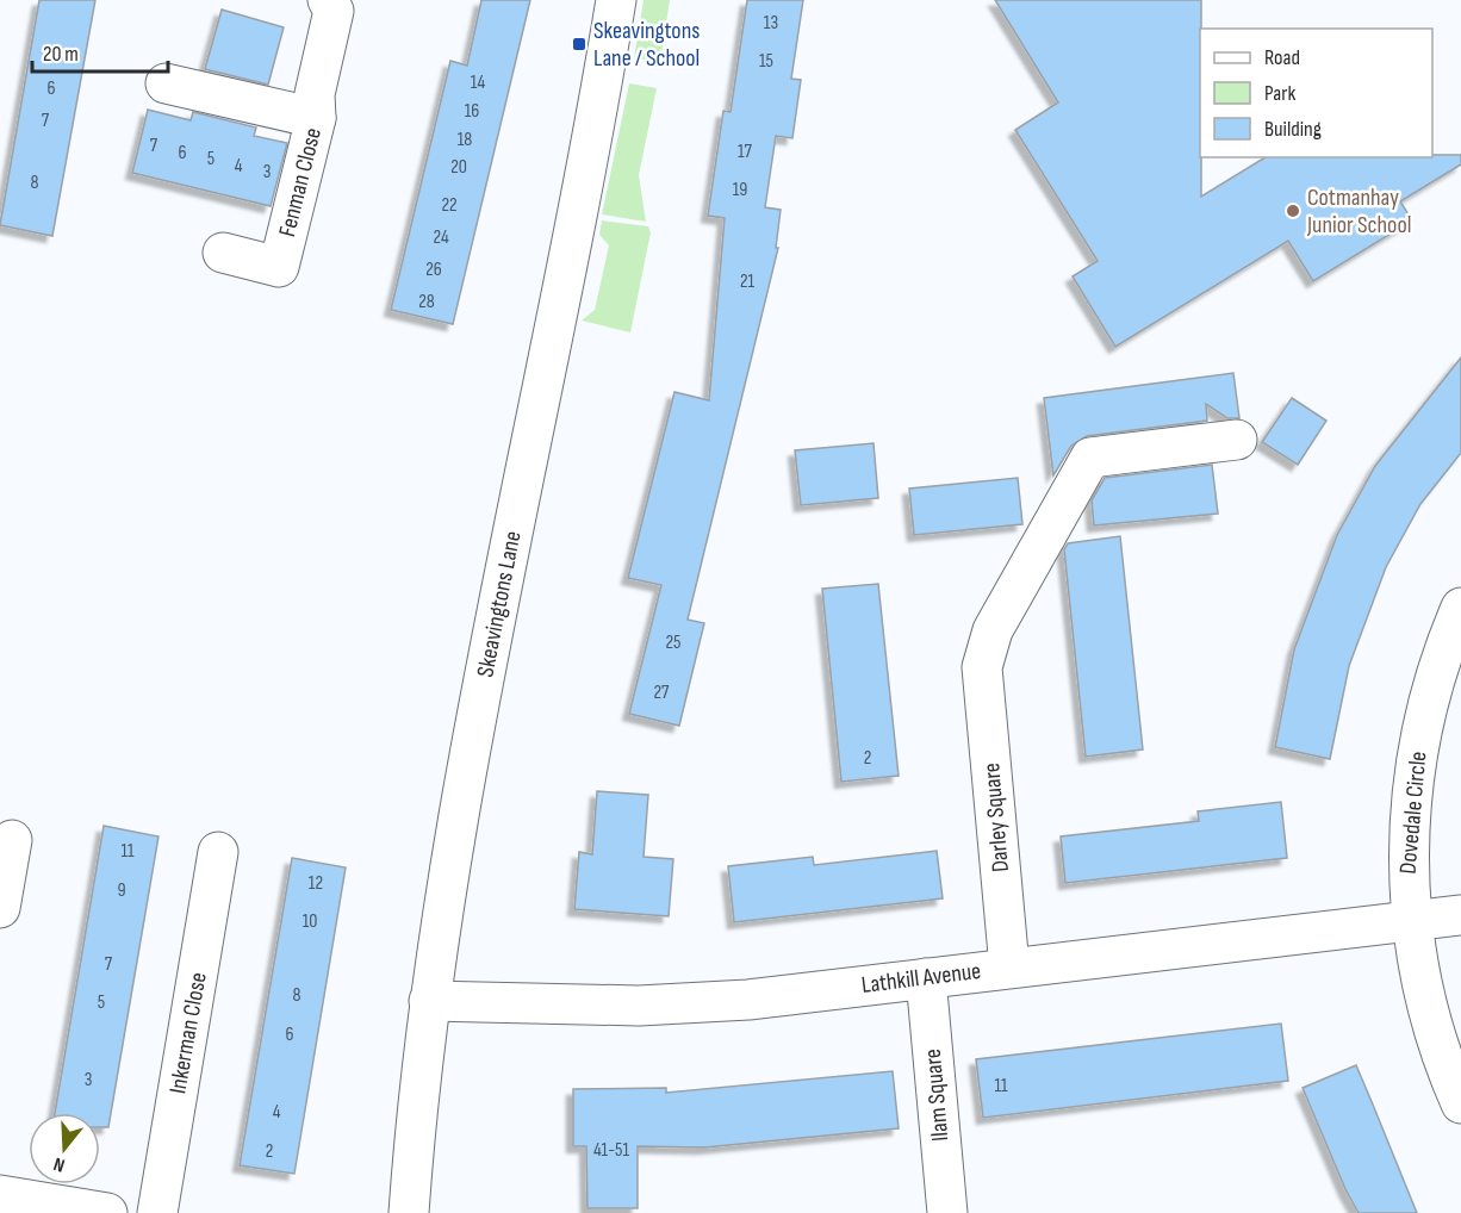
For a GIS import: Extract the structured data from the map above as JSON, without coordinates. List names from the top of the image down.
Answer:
{
  "streets": {
    "street": [
      "Fenman Close",
      "Skeavingtons Lane",
      "Dovedale Circle",
      "Darley Square",
      "Lathkill Avenue",
      "Inkerman Close",
      "Ilam Square"
    ]
  },
  "crossings": [
    ["Skeavingtons Lane", "Lathkill Avenue"],
    ["Dovedale Circle", "Lathkill Avenue"],
    ["Darley Square", "Lathkill Avenue"],
    ["Lathkill Avenue", "Ilam Square"]
  ],
  "places": {
    "transit": ["Skeavingtons Lane / School"],
    "other": ["Cotmanhay Junior School"]
  },
  "house_numbers": [
    "13",
    "15",
    "14",
    "6",
    "16",
    "7",
    "18",
    "7",
    "17",
    "6",
    "5",
    "4",
    "20",
    "3",
    "8",
    "19",
    "22",
    "24",
    "26",
    "21",
    "28",
    "25",
    "27",
    "2",
    "11",
    "12",
    "9",
    "10",
    "7",
    "8",
    "5",
    "6",
    "3",
    "11",
    "4",
    "41-51",
    "2"
  ],
  "legend": ["Road", "Park", "Building"],
  "scale_bar": "20 m",
  "north": "bottom"
}
